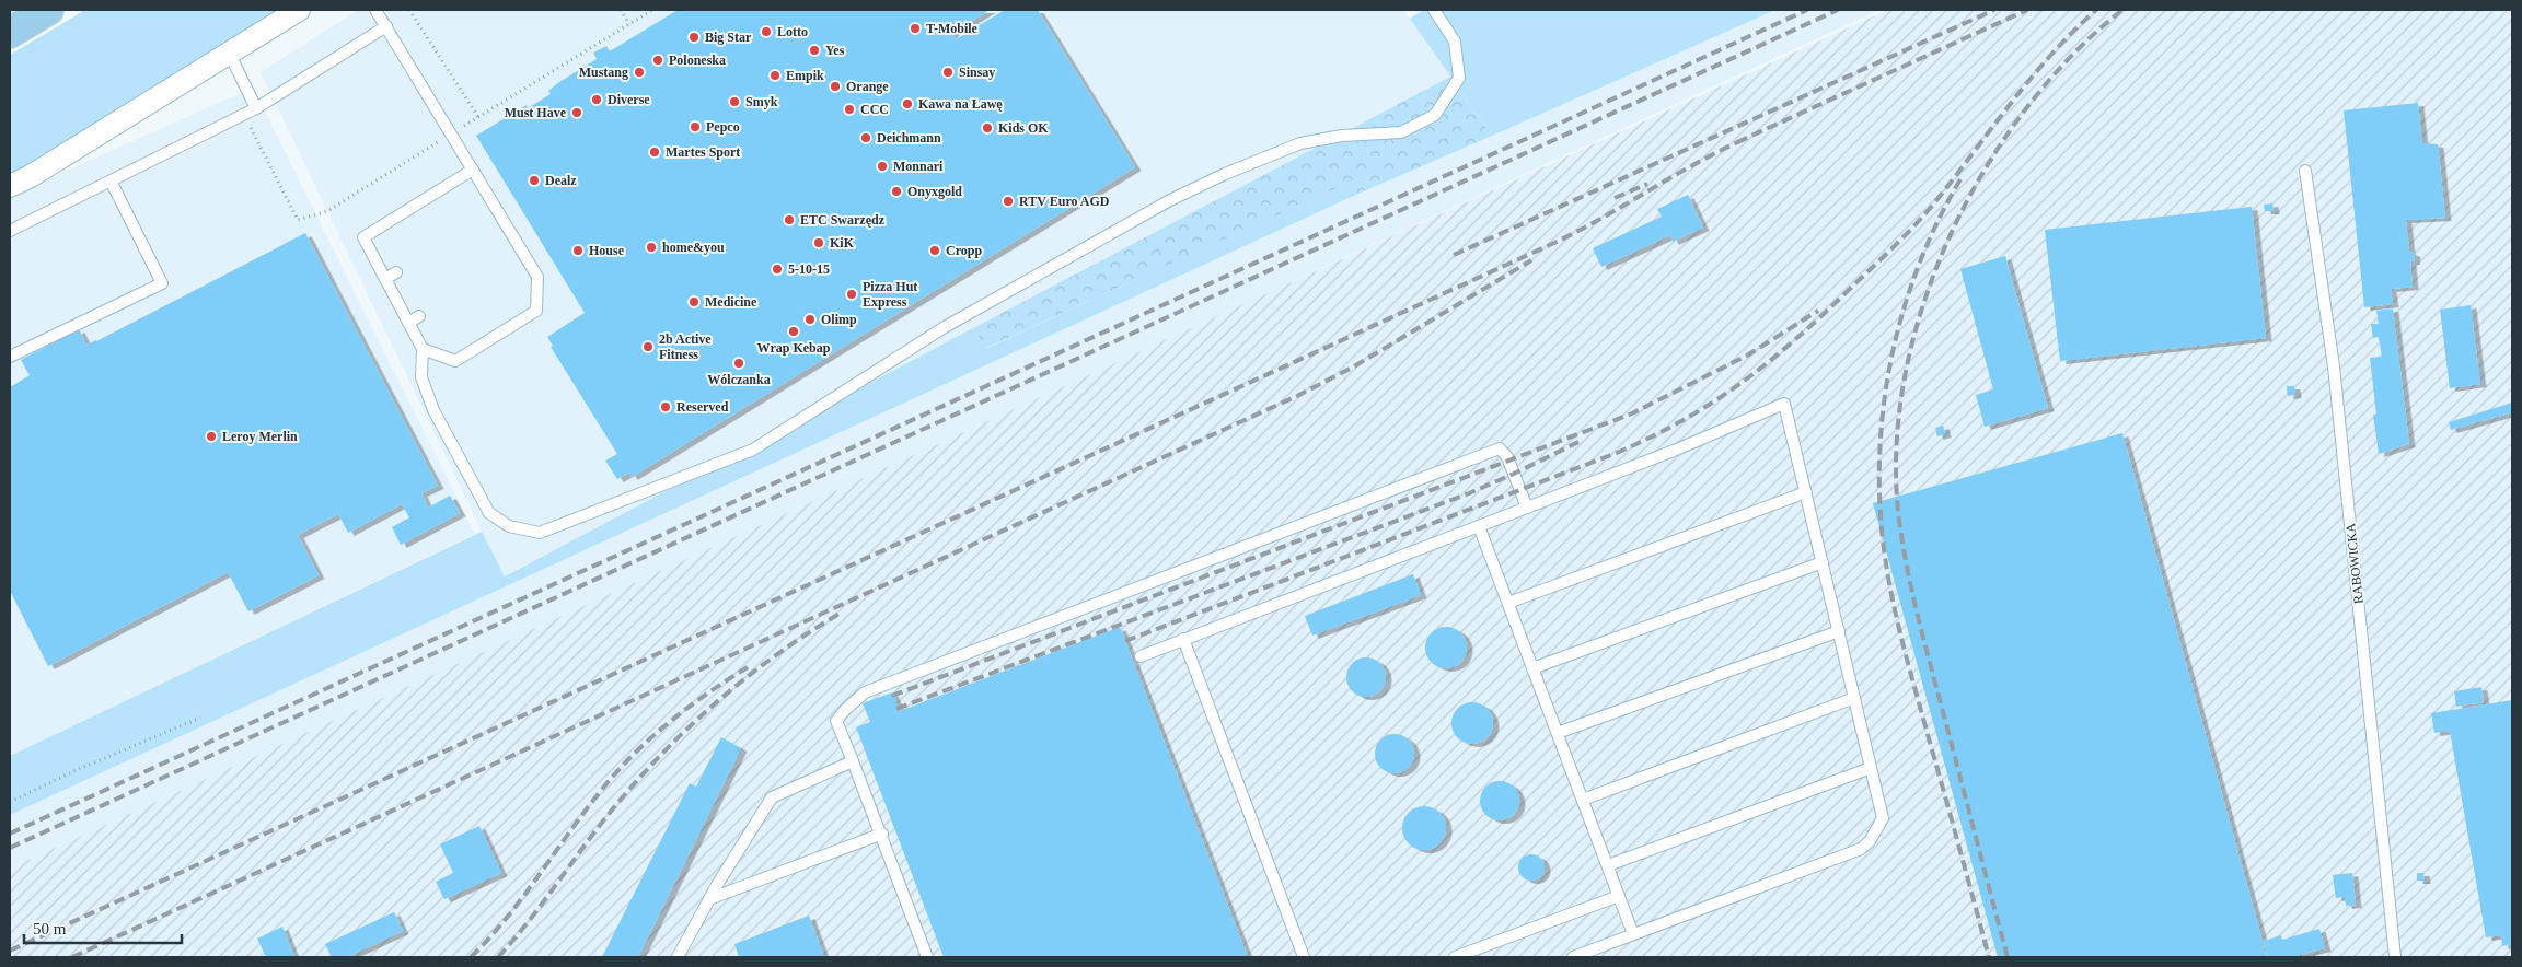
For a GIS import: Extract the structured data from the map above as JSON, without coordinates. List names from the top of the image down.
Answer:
{
  "streets": {
    "lane": ["RABOWICKA"]
  },
  "places": [
    "T-Mobile",
    "Lotto",
    "Big Star",
    "Yes",
    "Poloneska",
    "Mustang",
    "Sinsay",
    "Empik",
    "Orange",
    "Diverse",
    "Smyk",
    "Kawa na Ławę",
    "CCC",
    "Must Have",
    "Pepco",
    "Kids OK",
    "Deichmann",
    "Martes Sport",
    "Monnari",
    "Dealz",
    "Onyxgold",
    "RTV Euro AGD",
    "ETC Swarzędz",
    "KiK",
    "home&you",
    "House",
    "Cropp",
    "5-10-15",
    "Pizza Hut Express",
    "Medicine",
    "Olimp",
    "Wrap Kebap",
    "2b Active Fitness",
    "Wólczanka",
    "Reserved",
    "Leroy Merlin"
  ],
  "scale_bar": "50 m"
}
